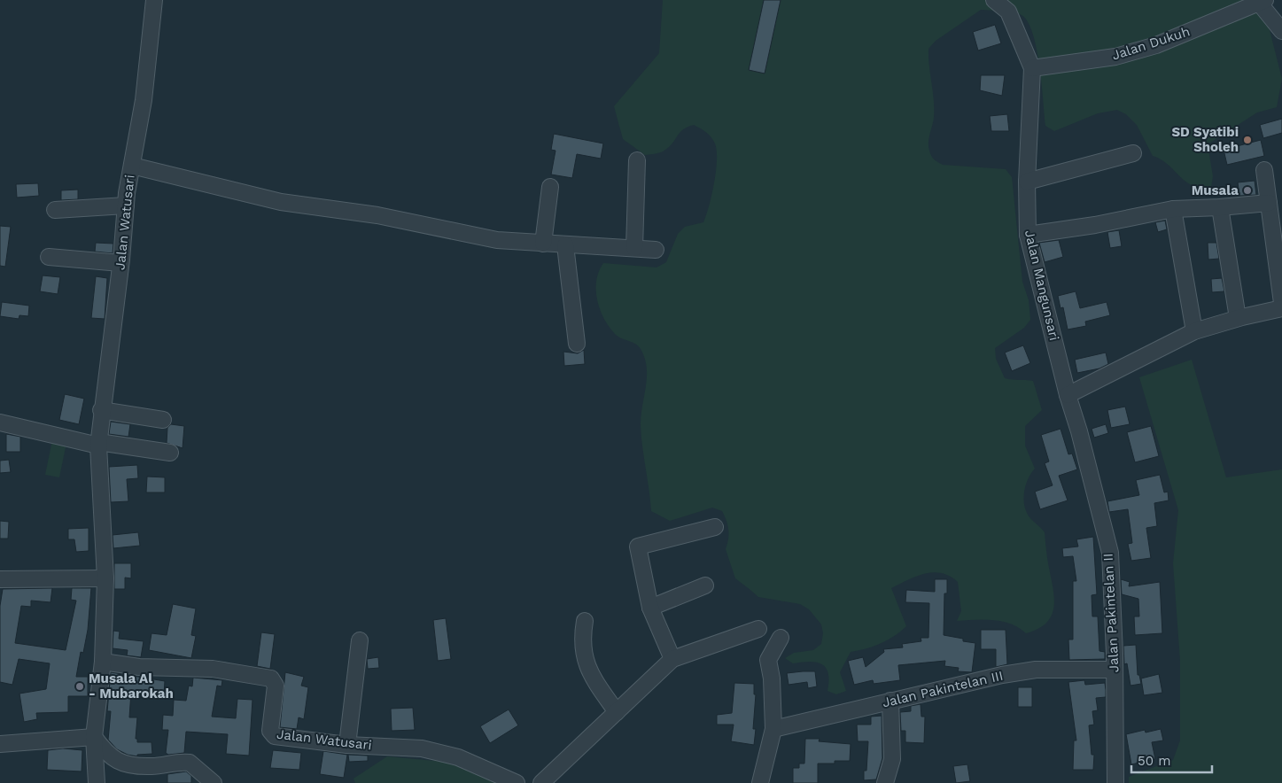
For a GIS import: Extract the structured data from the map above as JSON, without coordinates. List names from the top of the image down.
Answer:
{
  "streets": {
    "street": [
      "Jalan Dukuh",
      "Jalan Watusari",
      "Jalan Mangunsari",
      "Jalan Pakintelan II",
      "Jalan Pakintelan III"
    ]
  },
  "crossings": [
    ["Jalan Dukuh", "Jalan Mangunsari"],
    ["Jalan Mangunsari", "Jalan Pakintelan II"],
    ["Jalan Pakintelan II", "Jalan Pakintelan III"]
  ],
  "places": ["SD Syatibi Sholeh", "Musala", "Musala Al - Mubarokah"],
  "scale_bar": "50 m"
}
